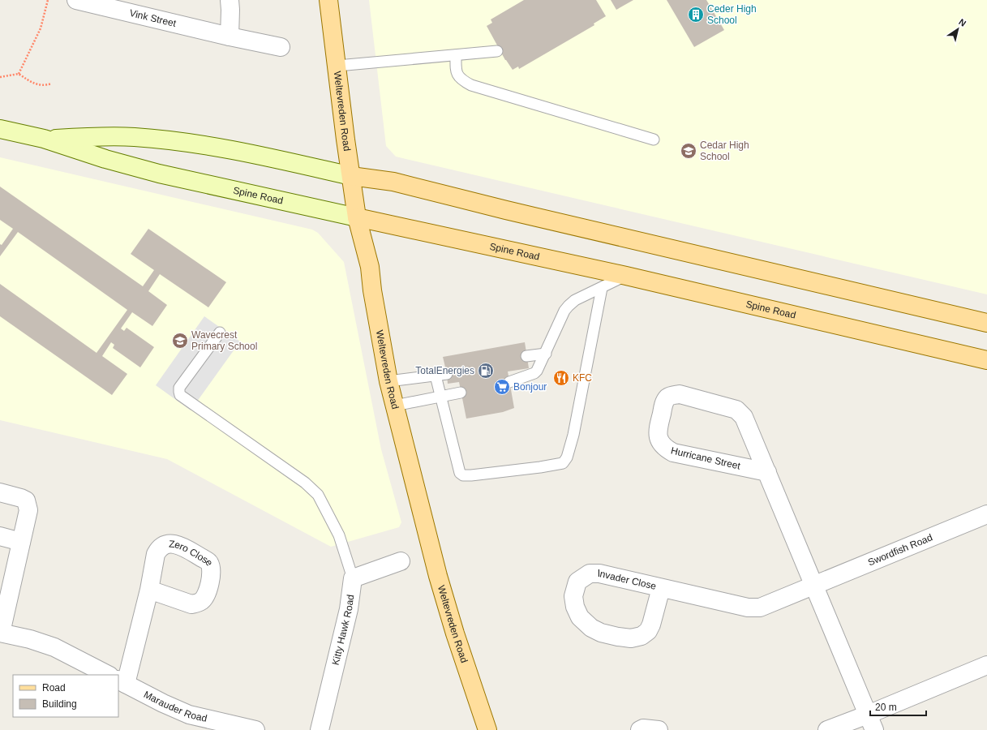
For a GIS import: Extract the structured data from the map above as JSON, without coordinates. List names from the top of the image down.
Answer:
{
  "streets": {
    "main road": ["Weltevreden Road", "Spine Road"],
    "street": [
      "Vink Street",
      "Hurricane Street",
      "Swordfish Road",
      "Invader Close",
      "Kitty Hawk Road",
      "Marauder Road"
    ]
  },
  "crossings": [
    ["Weltevreden Road", "Spine Road"],
    ["Hurricane Street", "Swordfish Road"],
    ["Hurricane Street", "Invader Close"],
    ["Swordfish Road", "Invader Close"]
  ],
  "places": {
    "building": ["Ceder High School"],
    "school or university": ["Cedar High School", "Wavecrest Primary School"],
    "fuel station": ["TotalEnergies"],
    "restaurant": ["KFC"],
    "supermarket": ["Bonjour"]
  },
  "legend": ["Road", "Building"],
  "scale_bar": "20 m",
  "north": "top right"
}
